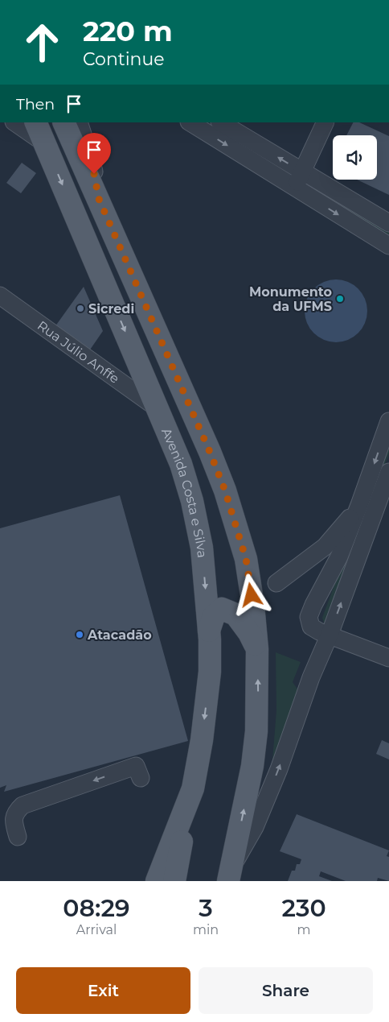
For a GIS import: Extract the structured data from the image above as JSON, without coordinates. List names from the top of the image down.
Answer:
{
  "streets": {
    "main road": ["Avenida Costa e Silva"],
    "street": ["Rua Júlio Anffe"]
  },
  "crossings": [
    ["Rua Júlio Anffe", "Avenida Costa e Silva"]
  ],
  "places": ["Monumento da UFMS", "Sicredi", "Atacadão"],
  "page": {
    "turn": ["220 m", "Continue"],
    "then": "Then",
    "eta": [
      "08:29",
      "Arrival",
      "3",
      "min",
      "230",
      "m"
    ],
    "buttons": ["Exit", "Share"]
  }
}
